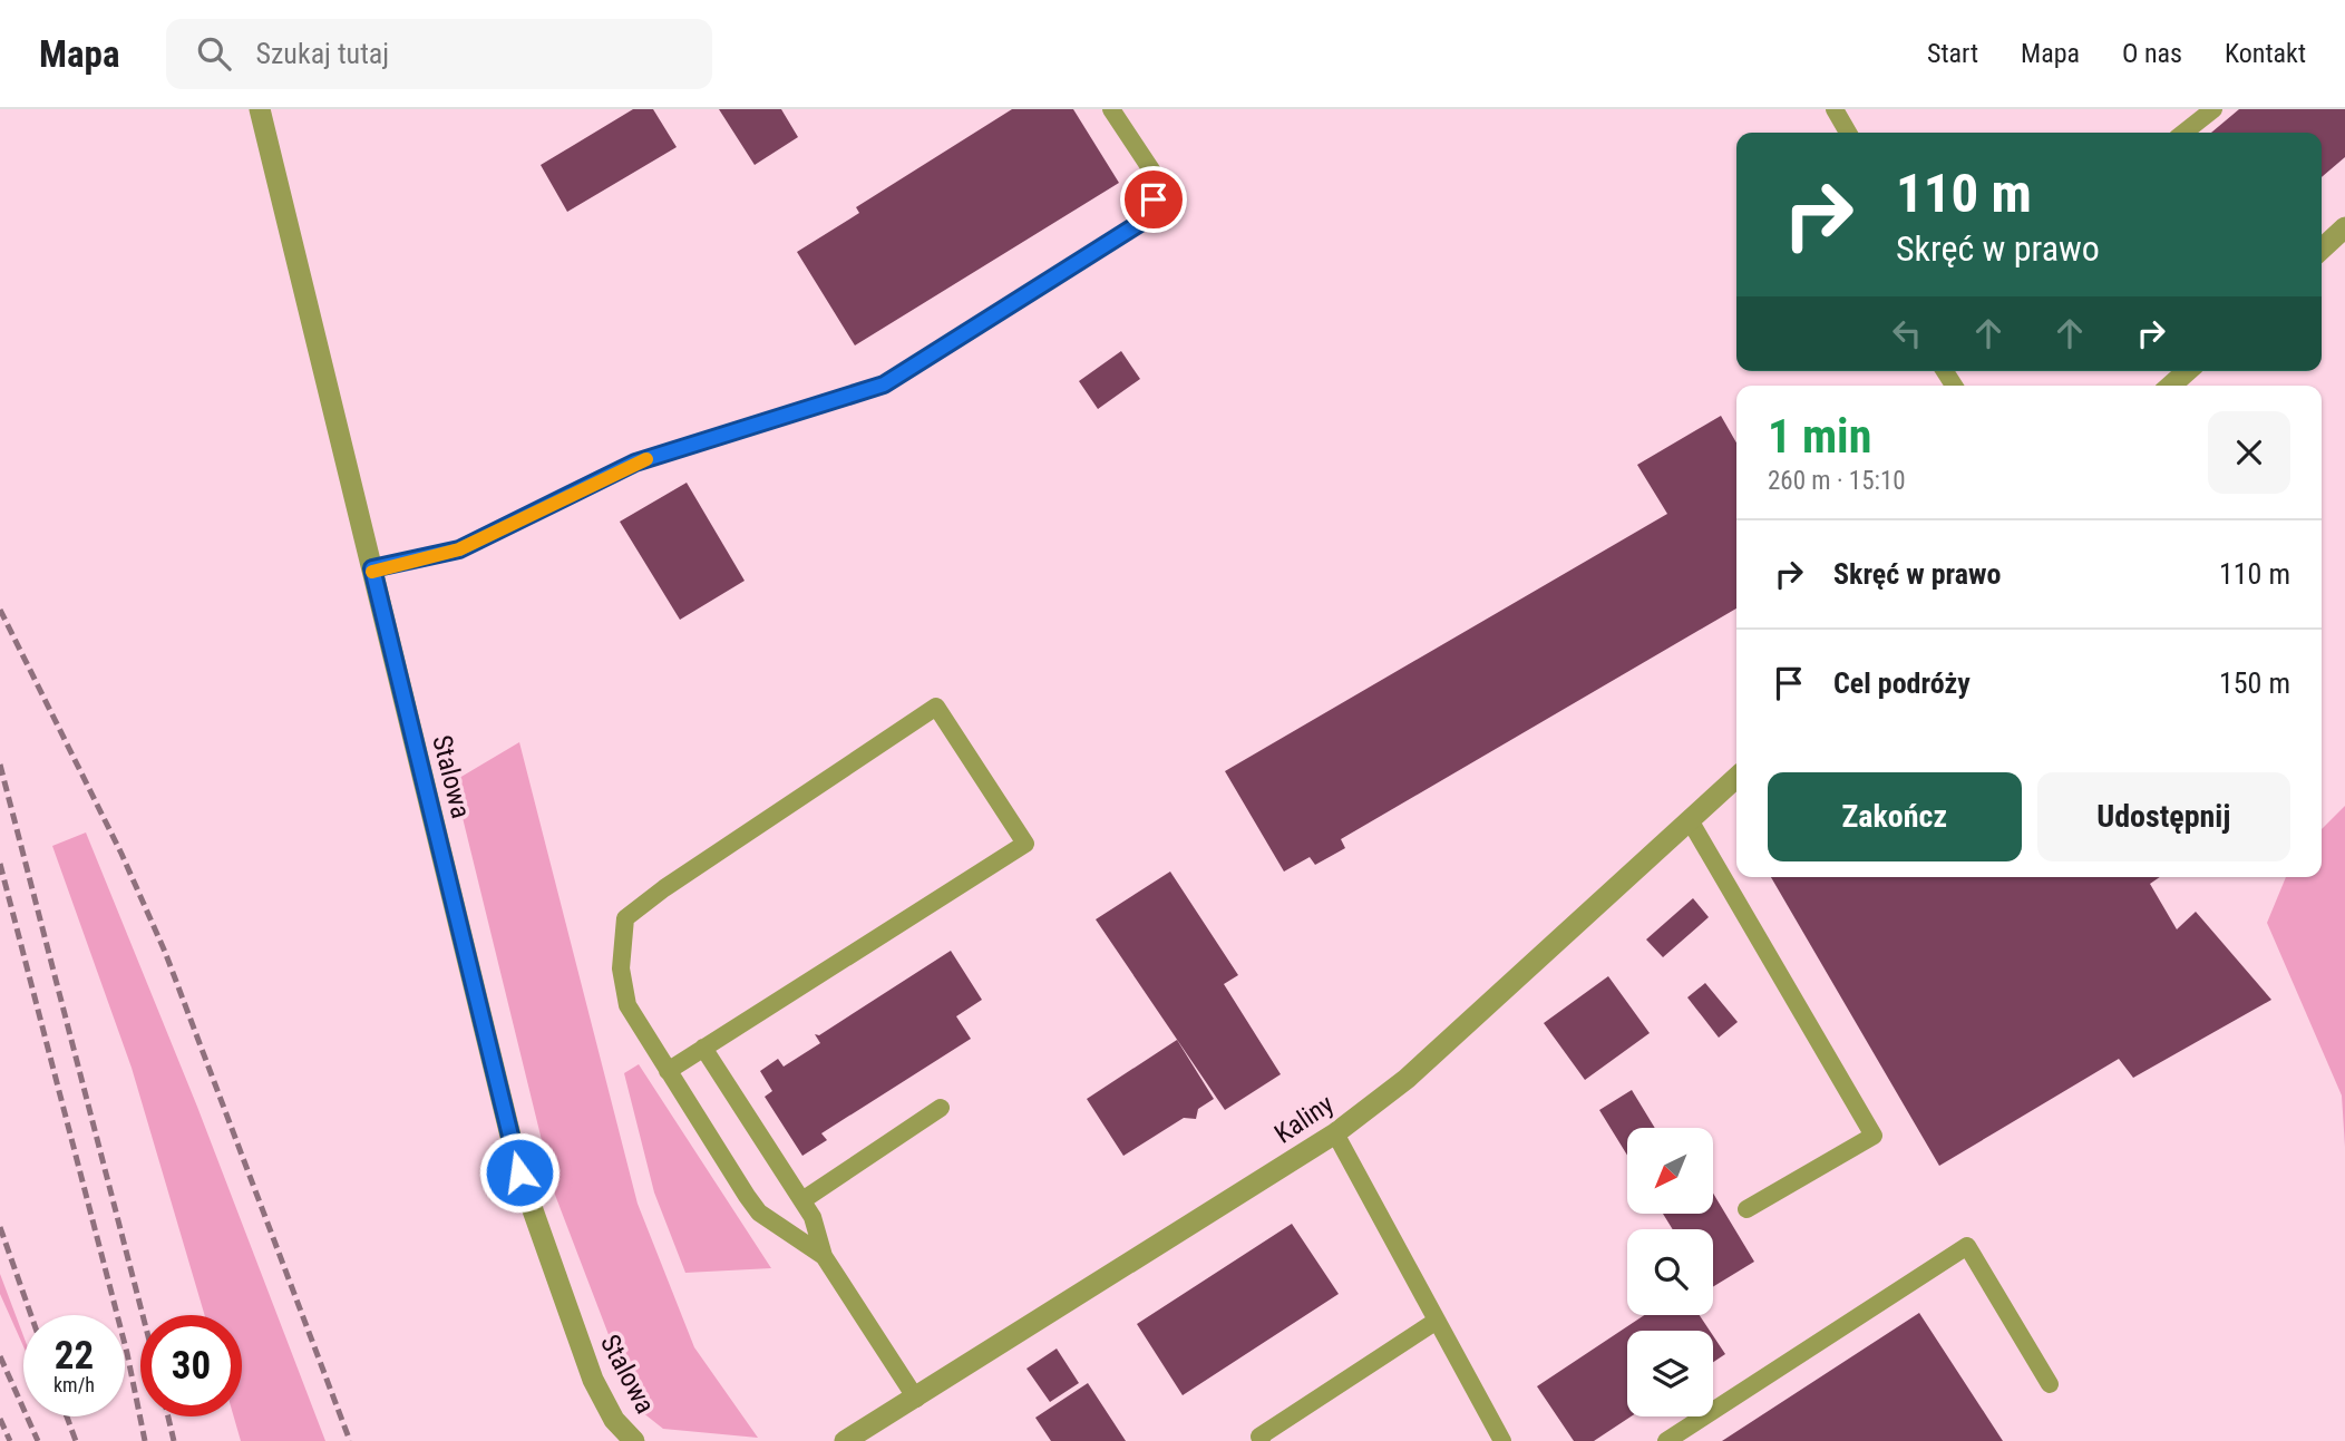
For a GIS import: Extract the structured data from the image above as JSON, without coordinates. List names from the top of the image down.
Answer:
{
  "streets": {
    "street": ["Stalowa", "Kaliny"]
  },
  "north": "bottom left",
  "page": {
    "header": "Mapa",
    "search": "Szukaj tutaj",
    "nav": [
      "Start",
      "Mapa",
      "O nas",
      "Kontakt"
    ],
    "turn": ["110 m", "Skręć w prawo"],
    "heading": ["1 min", "260 m · 15:10"],
    "list": [
      {
        "name": "Skręć w prawo",
        "value": "110 m"
      },
      {
        "name": "Cel podróży",
        "value": "150 m"
      }
    ],
    "buttons": ["Zakończ", "Udostępnij"],
    "speed": "22 km/h",
    "limit": "30"
  }
}
